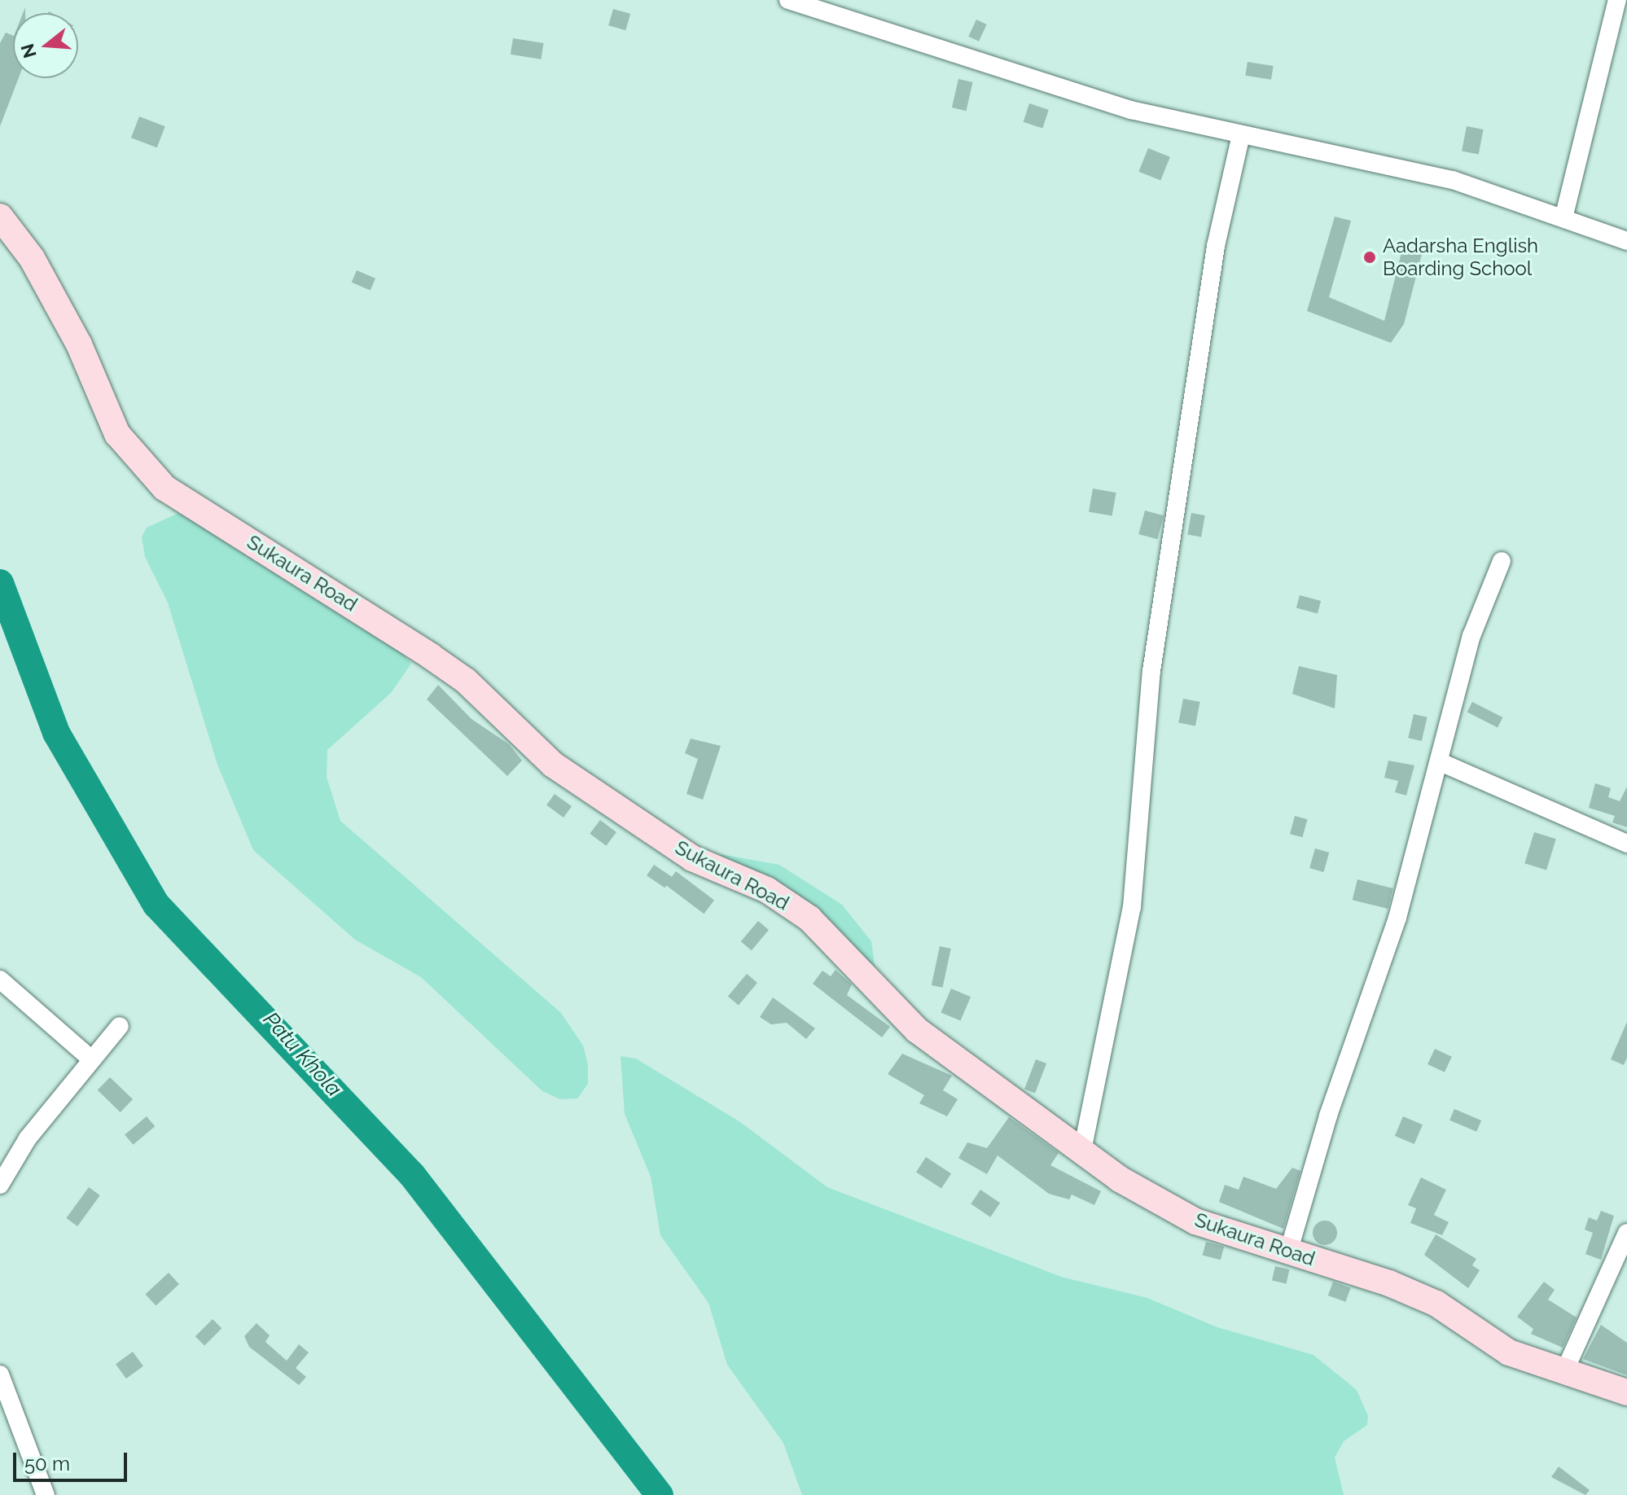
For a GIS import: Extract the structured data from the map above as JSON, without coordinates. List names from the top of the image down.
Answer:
{
  "streets": {
    "street": ["Sukaura Road"]
  },
  "water": ["Patu Khola"],
  "places": ["Aadarsha English Boarding School"],
  "scale_bar": "50 m",
  "north": "left"
}
